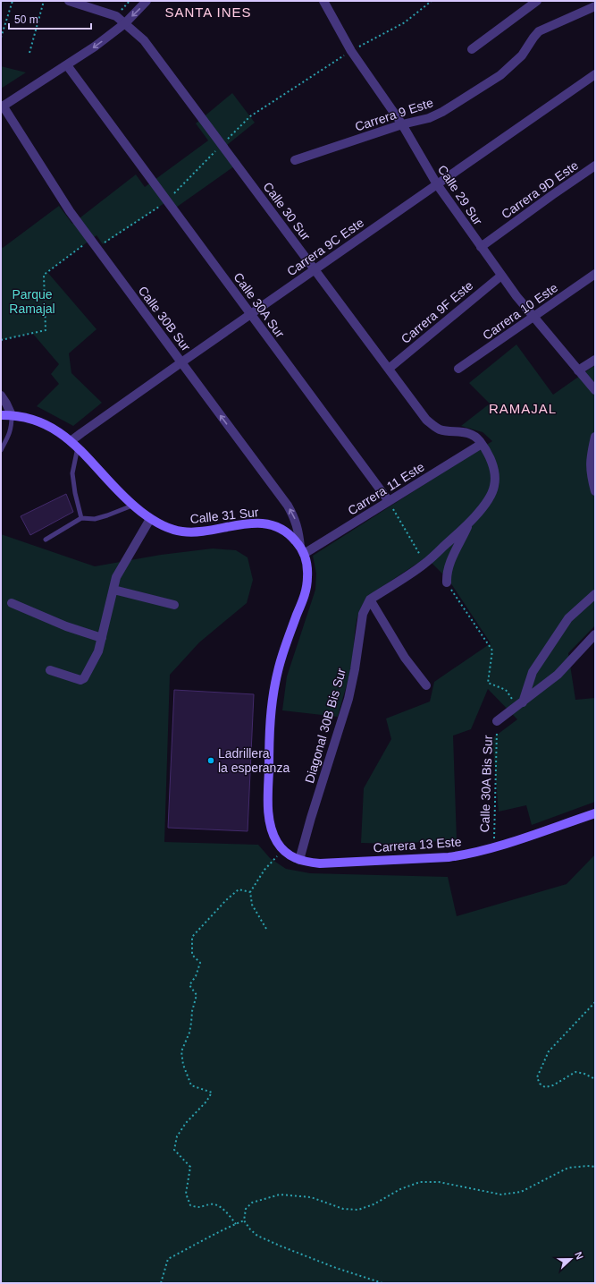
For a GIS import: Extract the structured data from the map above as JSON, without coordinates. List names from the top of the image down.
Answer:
{
  "streets": {
    "main road": ["Calle 31 Sur", "Carrera 13 Este"],
    "street": [
      "Carrera 9 Este",
      "Carrera 9D Este",
      "Calle 29 Sur",
      "Calle 30 Sur",
      "Carrera 9C Este",
      "Calle 30A Sur",
      "Carrera 10 Este",
      "Carrera 9F Este",
      "Calle 30B Sur",
      "Carrera 11 Este",
      "Diagonal 30B Bis Sur"
    ],
    "path": ["Calle 30A Bis Sur"]
  },
  "crossings": [
    ["Carrera 9 Este", "Calle 29 Sur"],
    ["Carrera 9D Este", "Calle 29 Sur"],
    ["Calle 29 Sur", "Carrera 9C Este"],
    ["Calle 29 Sur", "Carrera 10 Este"],
    ["Calle 29 Sur", "Carrera 9F Este"],
    ["Calle 30 Sur", "Carrera 9C Este"],
    ["Calle 30 Sur", "Carrera 9F Este"],
    ["Calle 30 Sur", "Carrera 11 Este"],
    ["Carrera 9C Este", "Calle 30A Sur"],
    ["Carrera 9C Este", "Calle 30B Sur"],
    ["Carrera 9C Este", "Calle 31 Sur"],
    ["Calle 30A Sur", "Carrera 11 Este"],
    ["Calle 30B Sur", "Carrera 11 Este"],
    ["Calle 30B Sur", "Calle 31 Sur"],
    ["Carrera 11 Este", "Calle 31 Sur"],
    ["Diagonal 30B Bis Sur", "Carrera 13 Este"],
    ["Calle 30A Bis Sur", "Carrera 13 Este"]
  ],
  "one_way": ["Calle 30B Sur"],
  "districts": ["SANTA INES", "RAMAJAL"],
  "parks": ["Parque Ramajal"],
  "places": ["Ladrillera la esperanza"],
  "scale_bar": "50 m",
  "north": "right"
}
